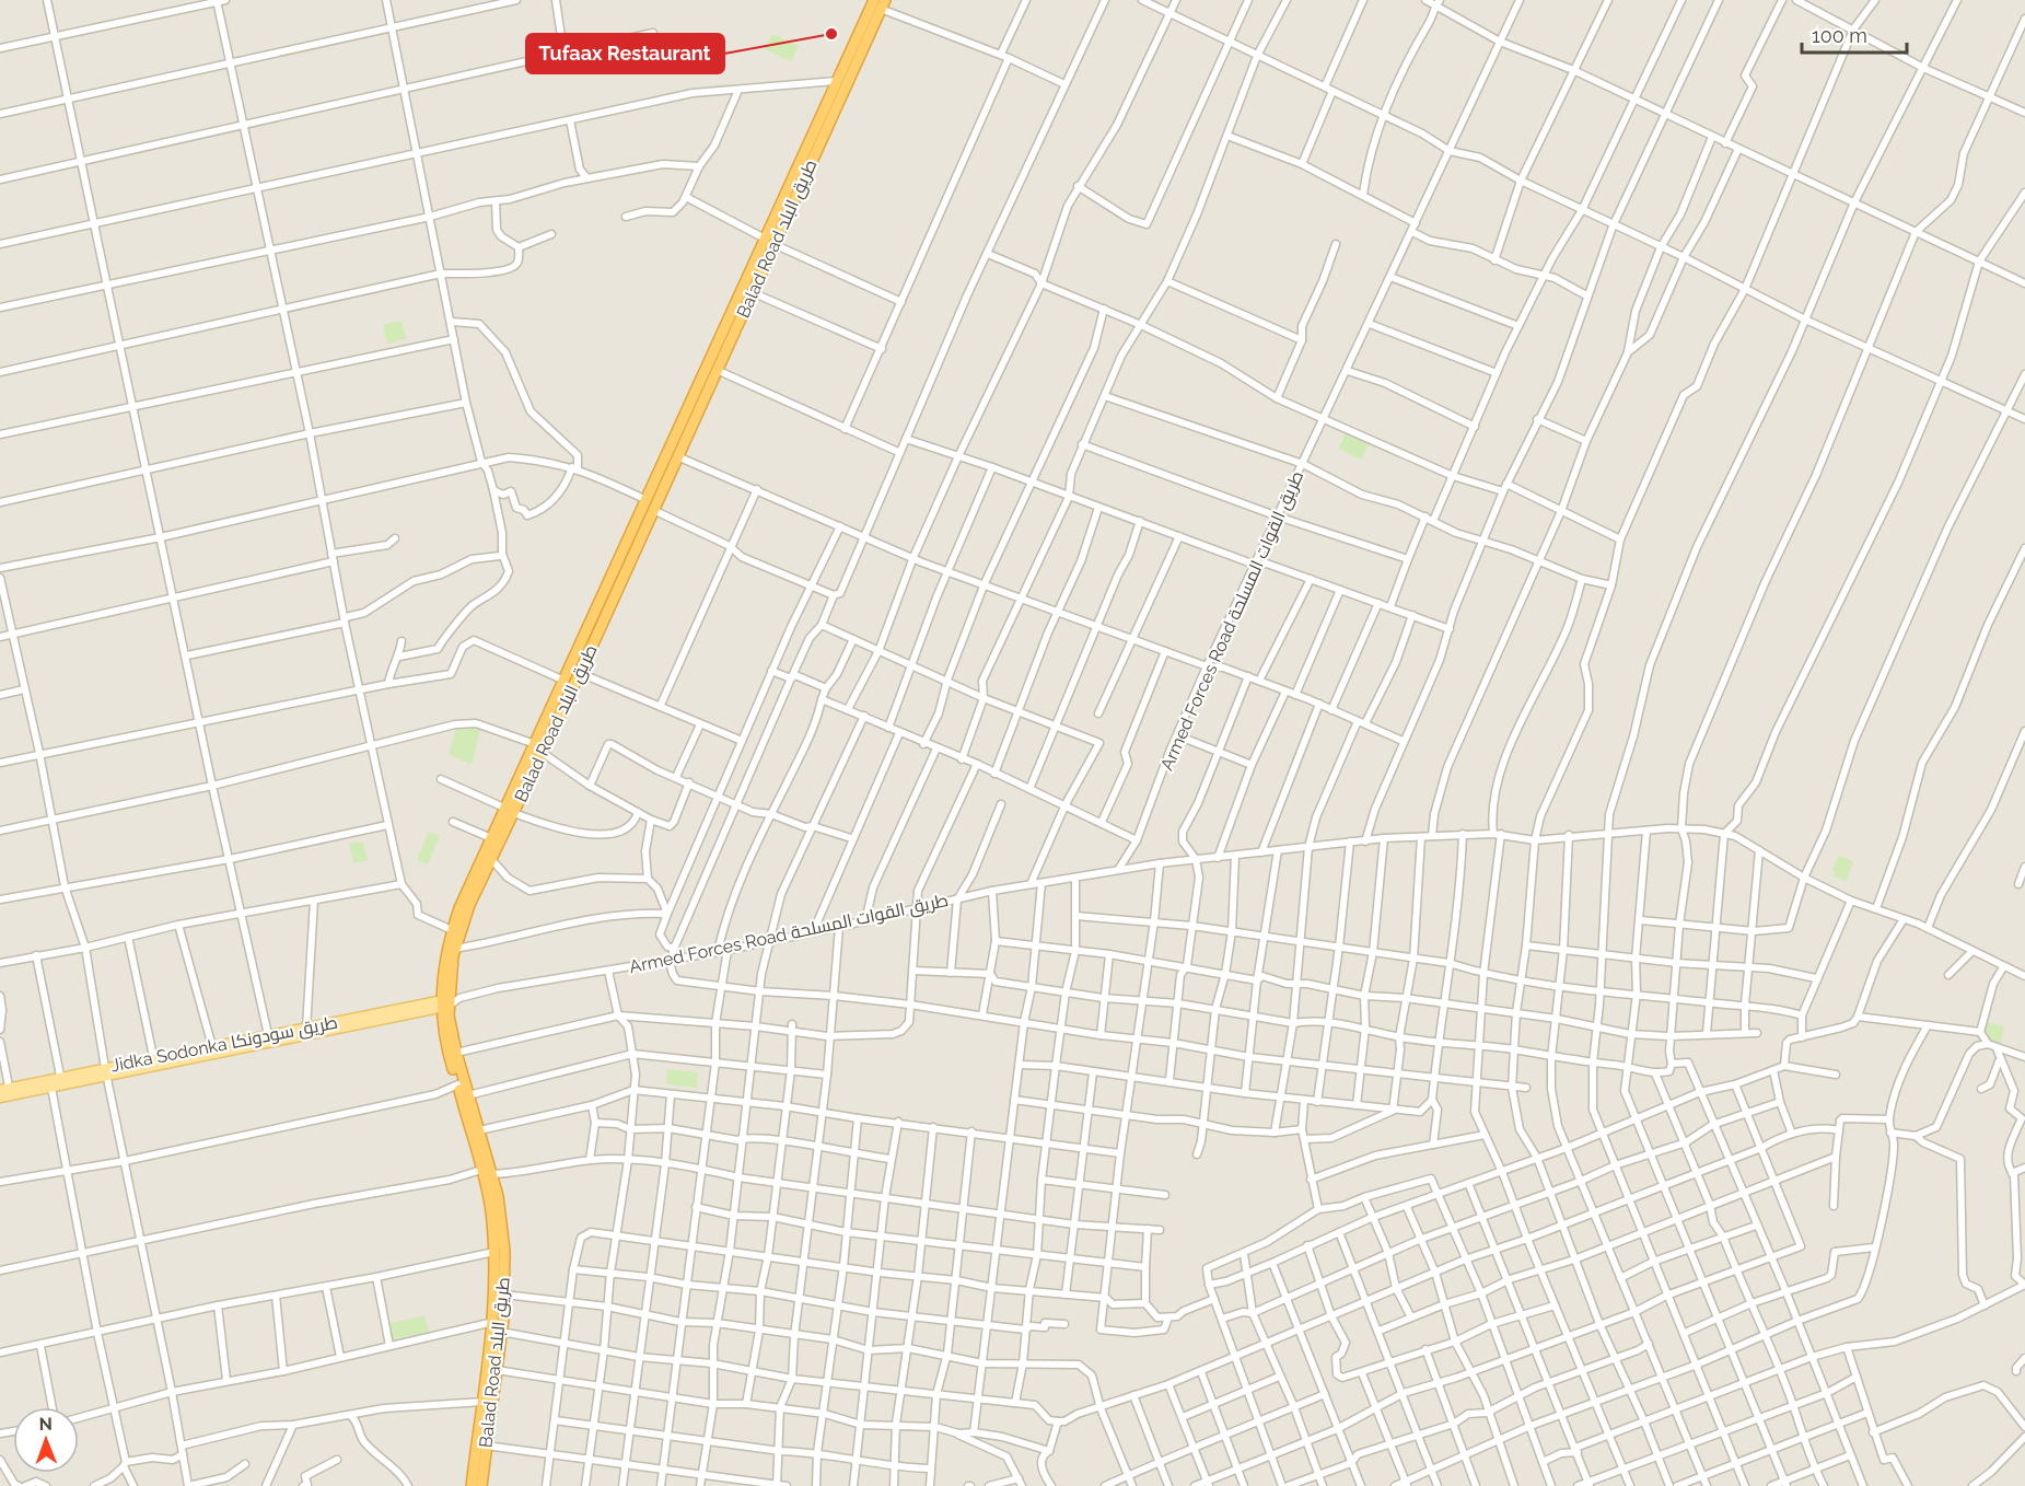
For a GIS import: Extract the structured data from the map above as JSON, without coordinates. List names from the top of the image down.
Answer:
{
  "streets": {
    "highway": ["Balad Road طريق البلد"],
    "main road": ["Jidka Sodonka طريق سودونكا"],
    "street": ["Armed Forces Road طريق القوات المسلحة"]
  },
  "crossings": [
    ["Balad Road طريق البلد", "Armed Forces Road طريق القوات المسلحة"],
    ["Balad Road طريق البلد", "Jidka Sodonka طريق سودونكا"],
    ["Armed Forces Road طريق القوات المسلحة", "Jidka Sodonka طريق سودونكا"]
  ],
  "places": ["Tufaax Restaurant"],
  "scale_bar": "100 m",
  "north": "top"
}
